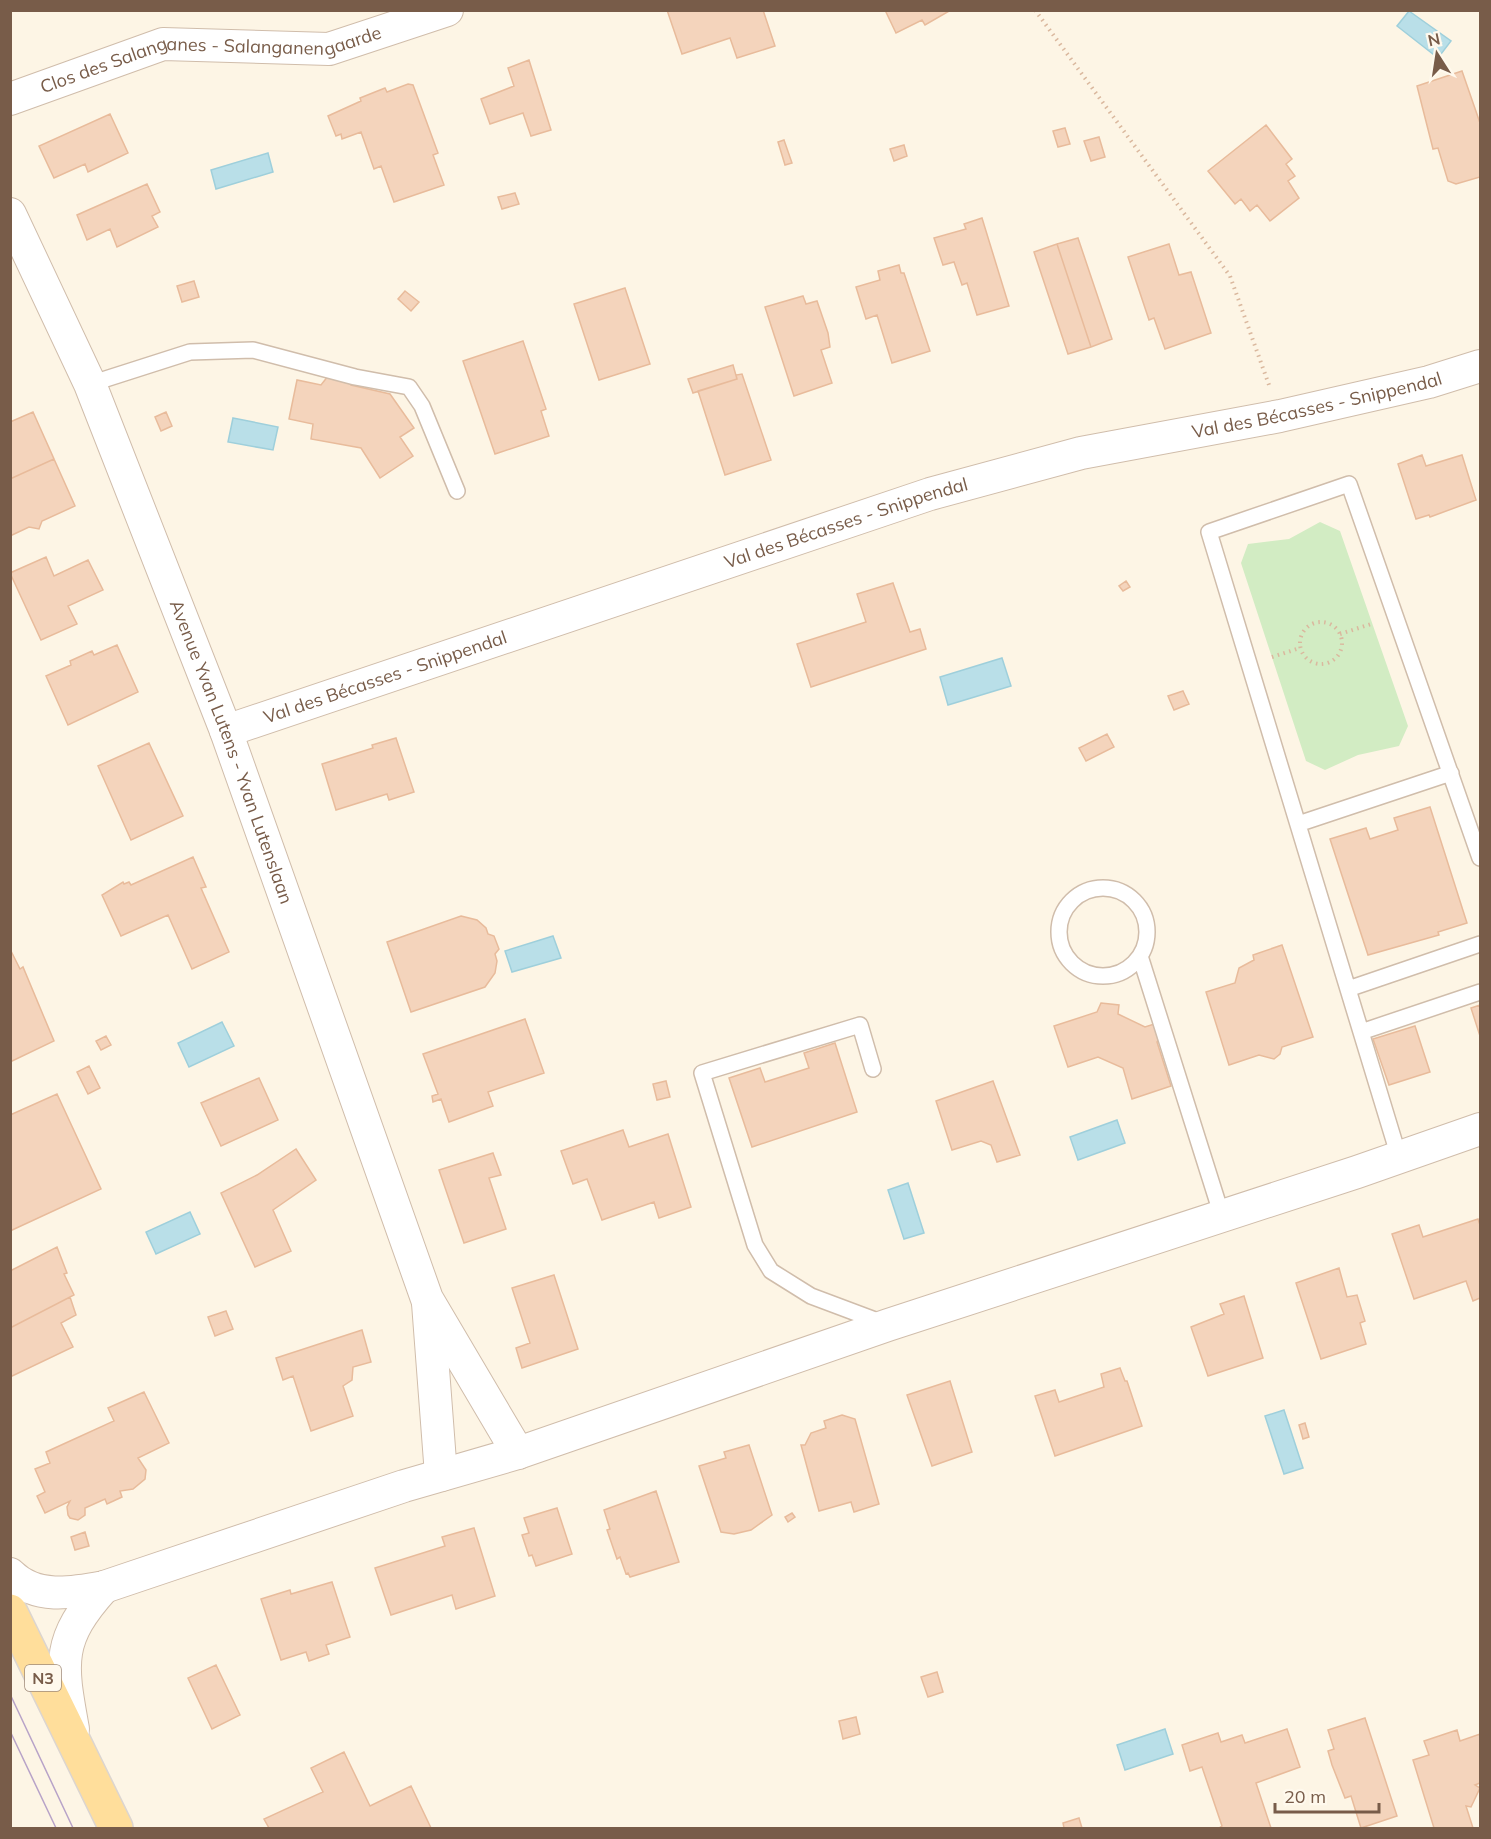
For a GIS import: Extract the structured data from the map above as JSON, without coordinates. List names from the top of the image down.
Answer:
{
  "streets": {
    "main road": ["N3"],
    "street": ["Clos des Salanganes - Salanganengaarde", "Val des Bécasses - Snippendal", "Avenue Yvan Lutens - Yvan Lutenslaan"]
  },
  "crossings": [
    ["Val des Bécasses - Snippendal", "Avenue Yvan Lutens - Yvan Lutenslaan"]
  ],
  "scale_bar": "20 m",
  "north": "top"
}
